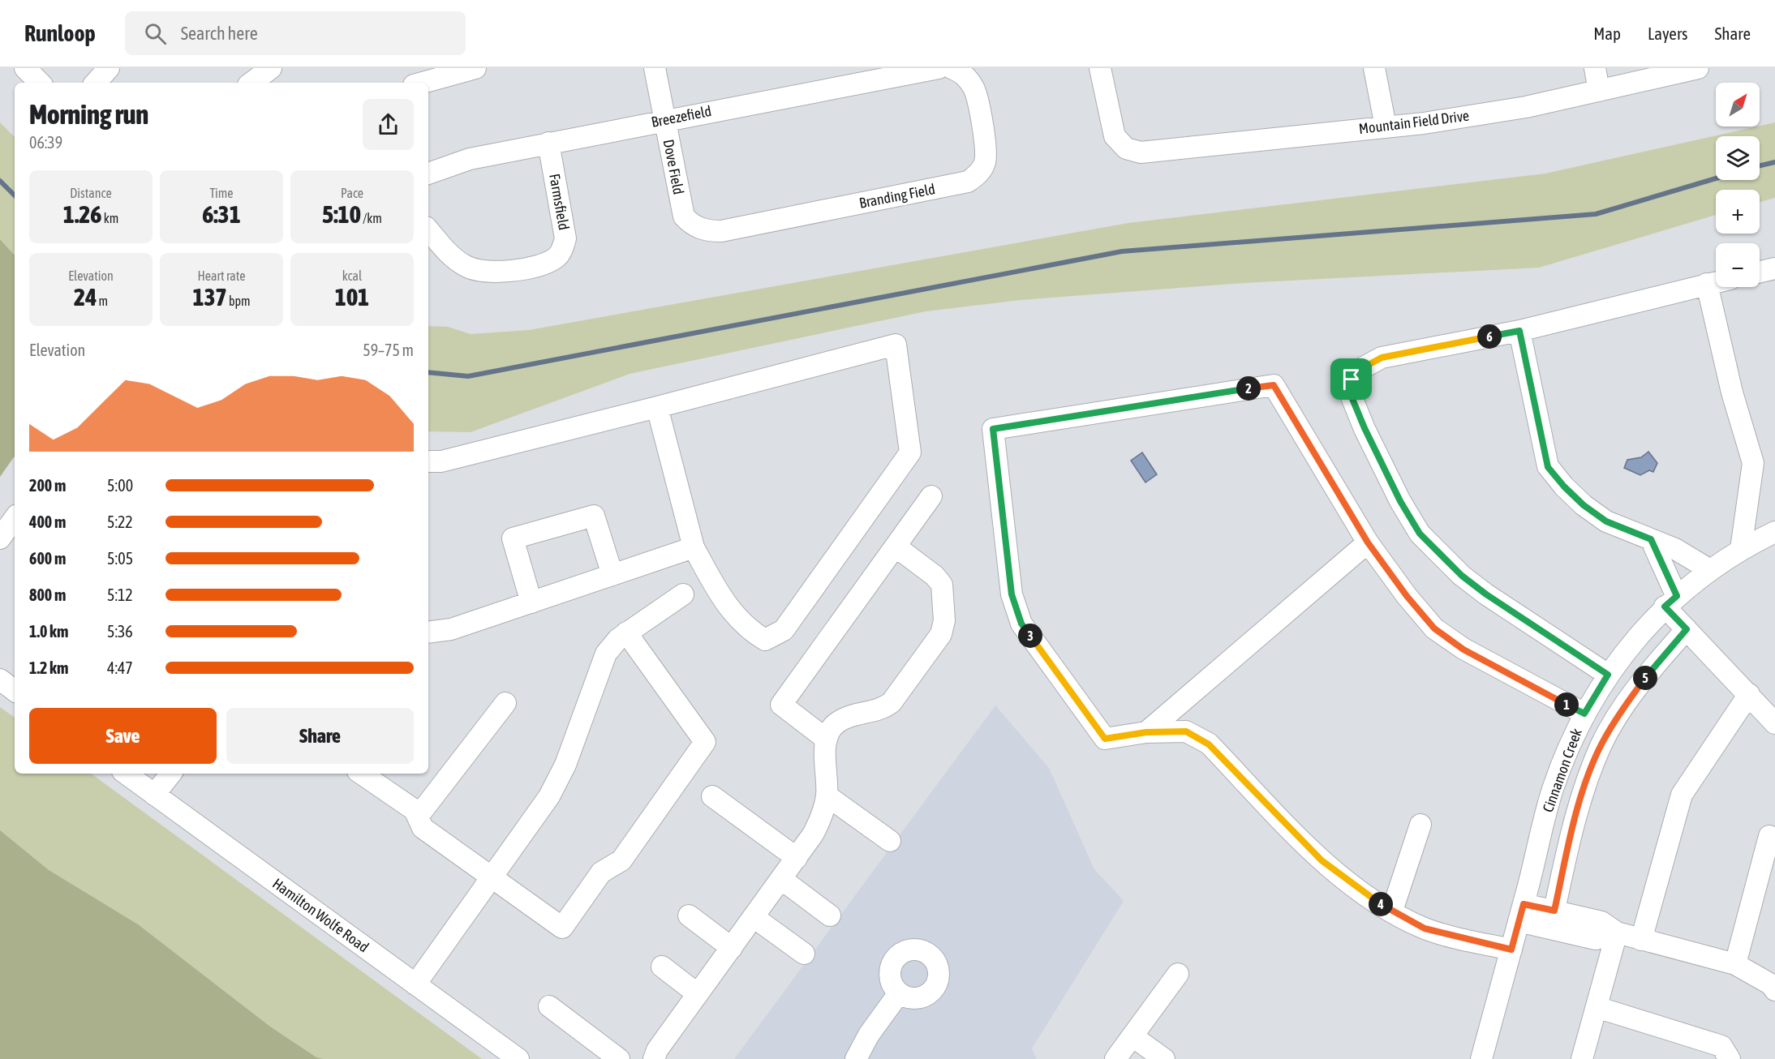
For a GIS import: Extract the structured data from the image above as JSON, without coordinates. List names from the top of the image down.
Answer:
{
  "streets": {
    "street": [
      "Breezefield",
      "Mountain Field Drive",
      "Dove Field",
      "Branding Field",
      "Farmsfield",
      "Cinnamon Creek",
      "Hamilton Wolfe Road"
    ]
  },
  "crossings": [
    ["Breezefield", "Dove Field"],
    ["Breezefield", "Branding Field"],
    ["Breezefield", "Farmsfield"],
    ["Dove Field", "Branding Field"]
  ],
  "north": "top right",
  "page": {
    "header": "Runloop",
    "search": "Search here",
    "nav": ["Map", "Layers", "Share"],
    "map_buttons": ["+", "−"],
    "heading": ["Morning run", "06:39"],
    "stats": [
      ["Distance", "1.26 km"],
      ["Time", "6:31"],
      ["Pace", "5:10 /km"],
      ["Elevation", "24 m"],
      ["Heart rate", "137 bpm"],
      ["kcal", "101"]
    ],
    "pins": [
      "6",
      "2",
      "3",
      "5",
      "1",
      "4"
    ],
    "chart": ["Elevation", "59–75 m"],
    "list": [
      {
        "name": "200 m",
        "note": "5:00"
      },
      {
        "name": "400 m",
        "note": "5:22"
      },
      {
        "name": "600 m",
        "note": "5:05"
      },
      {
        "name": "800 m",
        "note": "5:12"
      },
      {
        "name": "1.0 km",
        "note": "5:36"
      },
      {
        "name": "1.2 km",
        "note": "4:47"
      }
    ],
    "buttons": ["Save", "Share"]
  }
}
